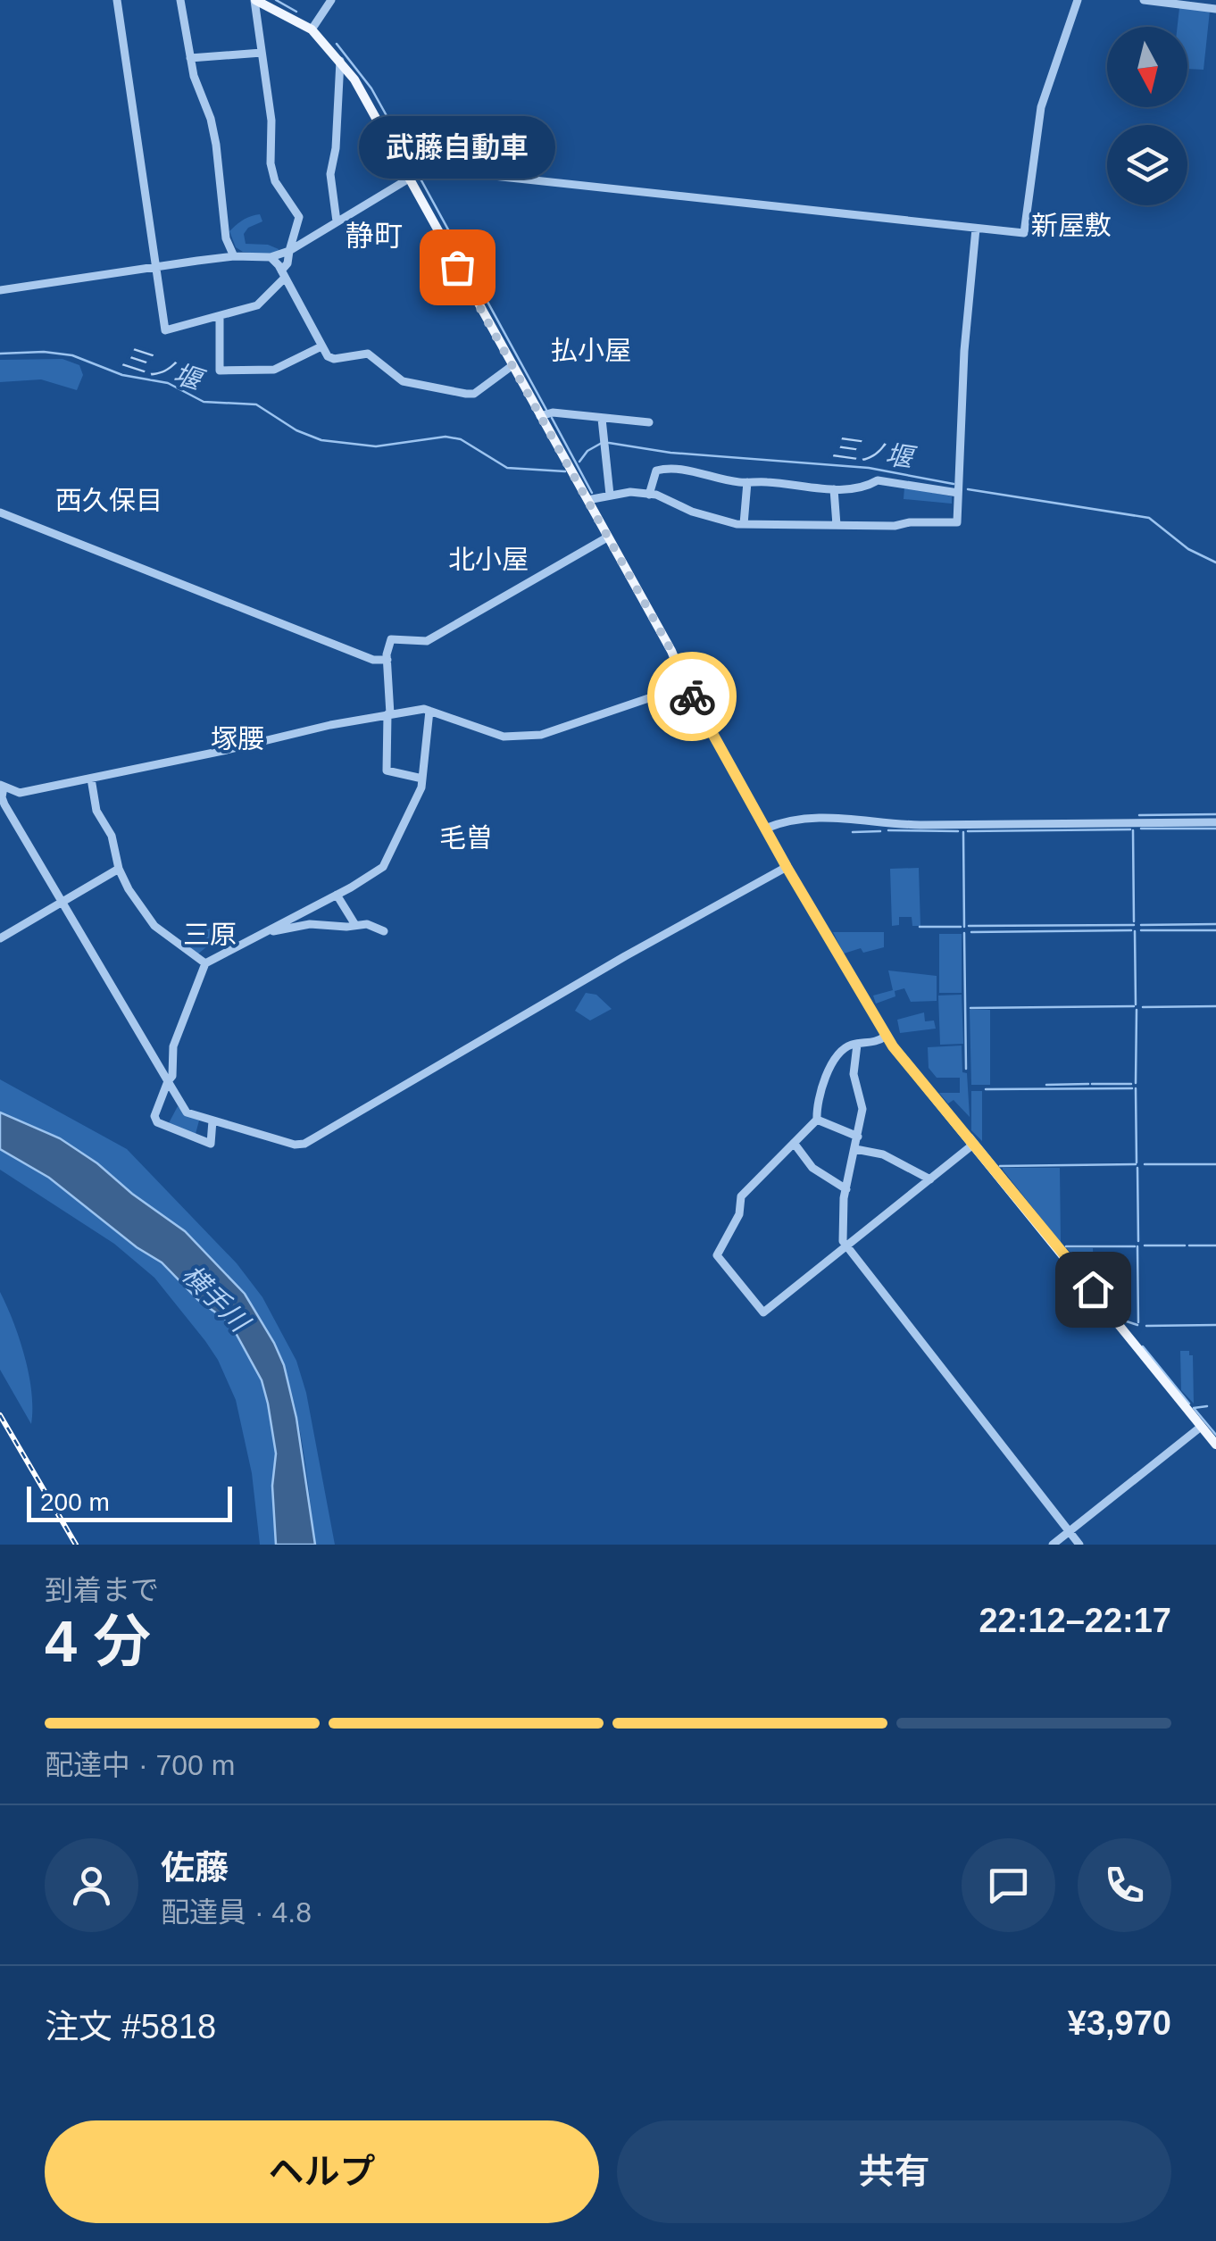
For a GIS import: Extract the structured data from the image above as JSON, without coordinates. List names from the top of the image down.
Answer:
{
  "districts": [
    "新屋敷",
    "静町",
    "払小屋",
    "西久保目",
    "北小屋",
    "塚腰",
    "毛曽",
    "三原"
  ],
  "water": ["三ノ堰", "横手川"],
  "places": ["武藤自動車"],
  "scale_bar": "200 m",
  "north": "bottom",
  "page": {
    "bubble": "武藤自動車",
    "scale": "200 m",
    "heading": ["4 分", "到着まで", "22:12–22:17"],
    "panel": [
      "佐藤",
      "配達員 · 4.8",
      "注文 #5818",
      "¥3,970"
    ],
    "bar": "配達中 · 700 m",
    "buttons": ["ヘルプ", "共有"]
  }
}
